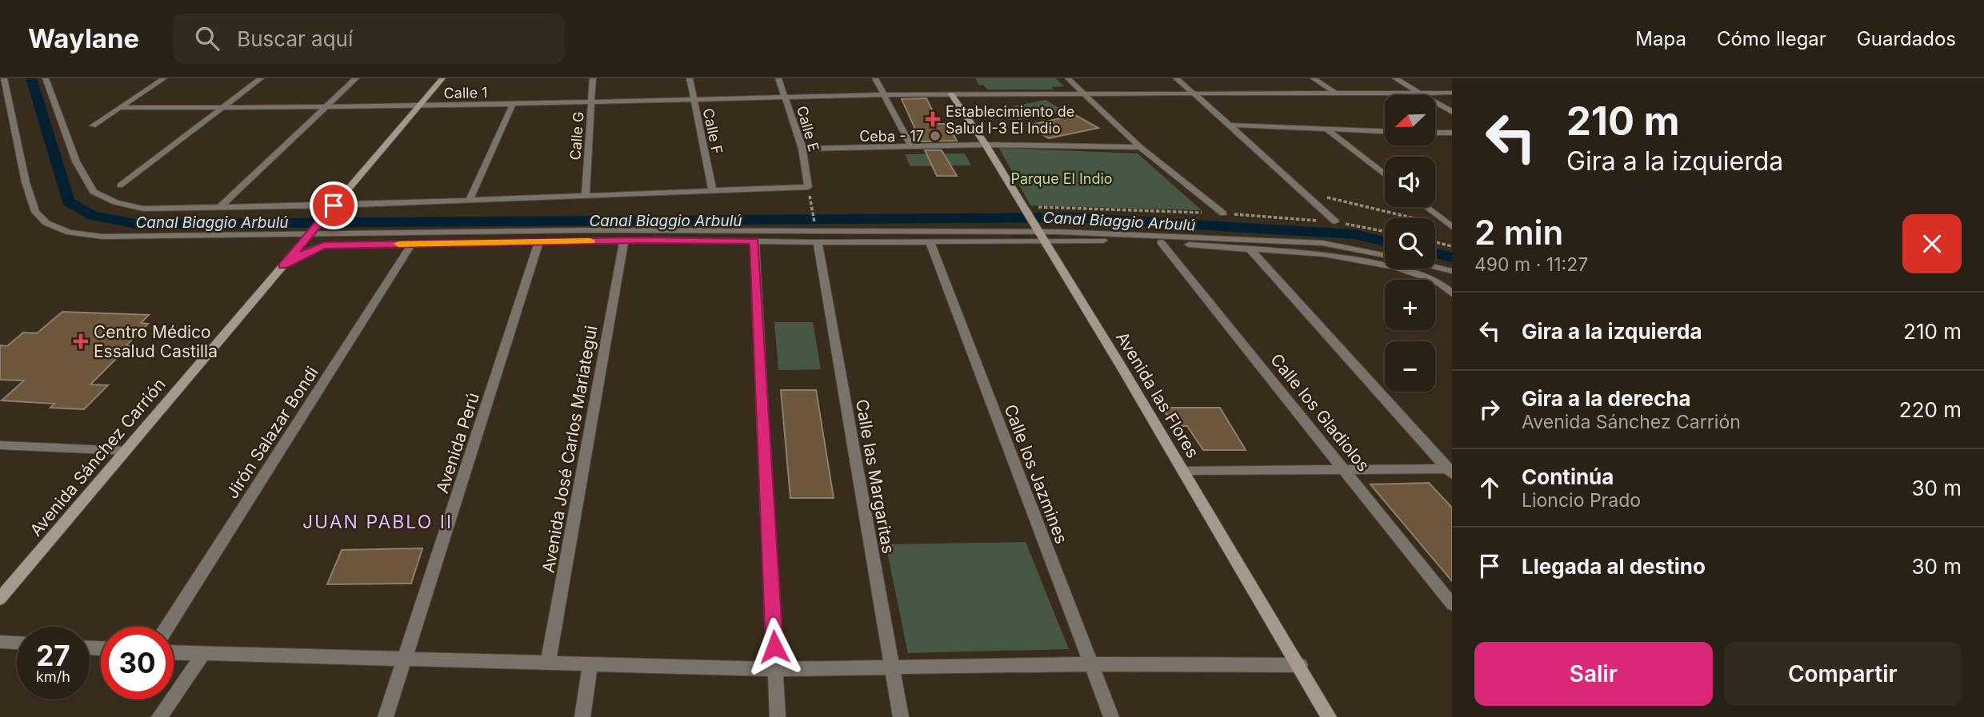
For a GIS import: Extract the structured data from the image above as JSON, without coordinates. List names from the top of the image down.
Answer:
{
  "streets": {
    "street": [
      "Calle 1",
      "Calle E",
      "Calle F",
      "Calle G",
      "Avenida las Flores",
      "Calle los Gladiolos",
      "Jirón Salazar Bondi",
      "Avenida Perú",
      "Avenida José Carlos Mariategui",
      "Avenida Sánchez Carrión",
      "Calle los Jazmines",
      "Calle las Margaritas"
    ]
  },
  "crossings": [
    ["Calle 1", "Calle E"],
    ["Calle 1", "Calle F"],
    ["Calle 1", "Calle G"],
    ["Calle 1", "Avenida las Flores"],
    ["Calle 1", "Avenida Sánchez Carrión"],
    ["Calle E", "Calle F"]
  ],
  "districts": ["JUAN PABLO II"],
  "water": ["Canal Biaggio Arbulú"],
  "parks": ["Parque El Indio"],
  "places": {
    "health": ["Establecimiento de Salud I-3 El Indio", "Centro Médico Essalud Castilla"],
    "other": ["Ceba - 17"]
  },
  "north": "bottom left",
  "page": {
    "header": "Waylane",
    "search": "Buscar aquí",
    "nav": ["Mapa", "Cómo llegar", "Guardados"],
    "turn": ["210 m", "Gira a la izquierda"],
    "map_buttons": ["+", "−"],
    "heading": ["2 min", "490 m · 11:27"],
    "list": [
      {
        "name": "Gira a la izquierda",
        "value": "210 m"
      },
      {
        "name": "Gira a la derecha",
        "note": "Avenida Sánchez Carrión",
        "value": "220 m"
      },
      {
        "name": "Continúa",
        "note": "Lioncio Prado",
        "value": "30 m"
      },
      {
        "name": "Llegada al destino",
        "value": "30 m"
      }
    ],
    "speed": "27 km/h",
    "limit": "30",
    "buttons": ["Salir", "Compartir"]
  }
}
